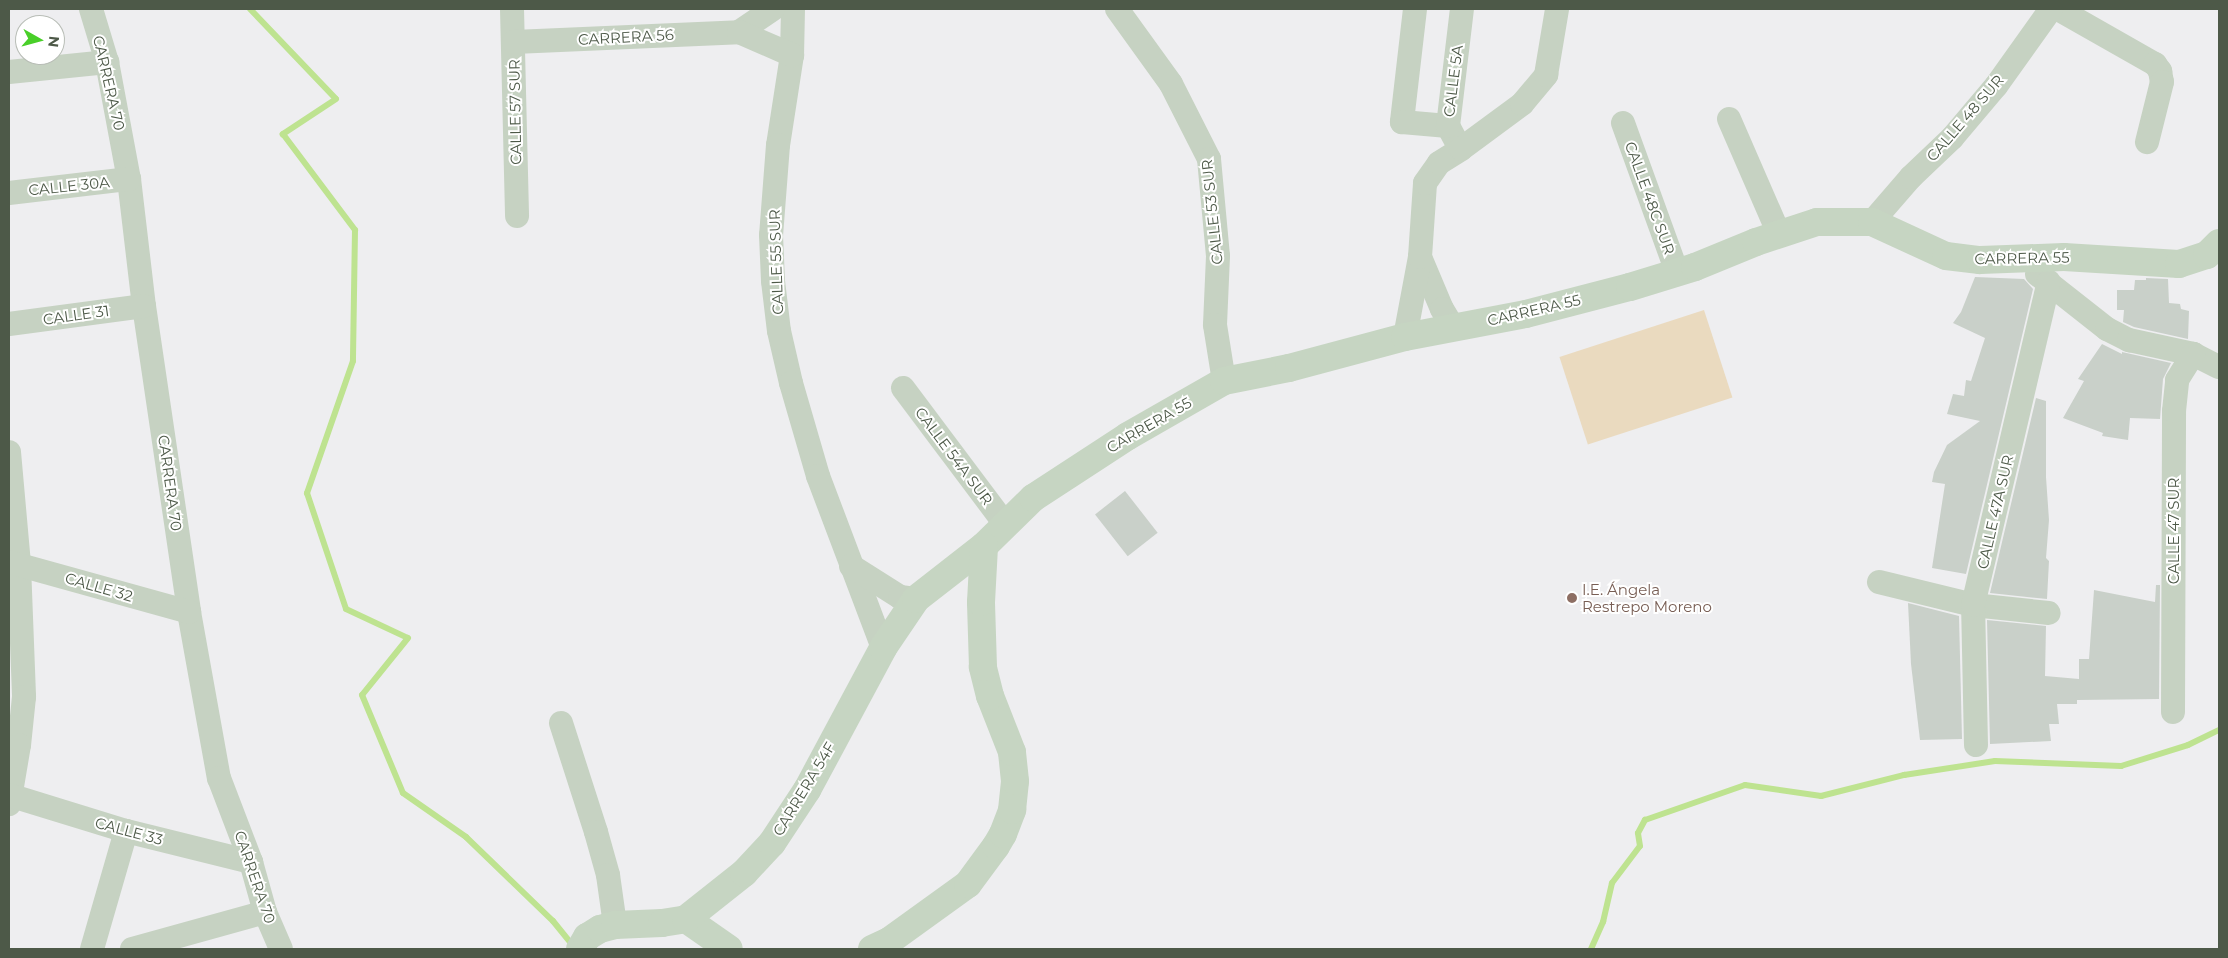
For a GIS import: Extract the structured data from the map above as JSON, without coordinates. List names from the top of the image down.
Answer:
{
  "streets": {
    "main road": ["CARRERA 55", "CARRERA 54F"],
    "street": [
      "CARRERA 56",
      "CALLE 5A",
      "CARRERA 70",
      "CALLE 57 SUR",
      "CALLE 48 SUR",
      "CALLE 30A",
      "CALLE 48C SUR",
      "CALLE 53 SUR",
      "CALLE 55 SUR",
      "CALLE 31",
      "CALLE 54A SUR",
      "CALLE 47A SUR",
      "CALLE 47 SUR",
      "CALLE 32",
      "CALLE 33"
    ]
  },
  "crossings": [
    ["CARRERA 56", "CALLE 57 SUR"],
    ["CARRERA 56", "CALLE 55 SUR"],
    ["CARRERA 70", "CALLE 30A"],
    ["CARRERA 70", "CALLE 31"],
    ["CARRERA 70", "CALLE 32"],
    ["CARRERA 70", "CALLE 33"],
    ["CALLE 48 SUR", "CARRERA 55"],
    ["CALLE 48C SUR", "CARRERA 55"],
    ["CALLE 53 SUR", "CARRERA 55"],
    ["CARRERA 55", "CALLE 54A SUR"],
    ["CARRERA 55", "CARRERA 54F"],
    ["CALLE 55 SUR", "CARRERA 54F"]
  ],
  "places": ["I.E. Ángela Restrepo Moreno"],
  "north": "right"
}
